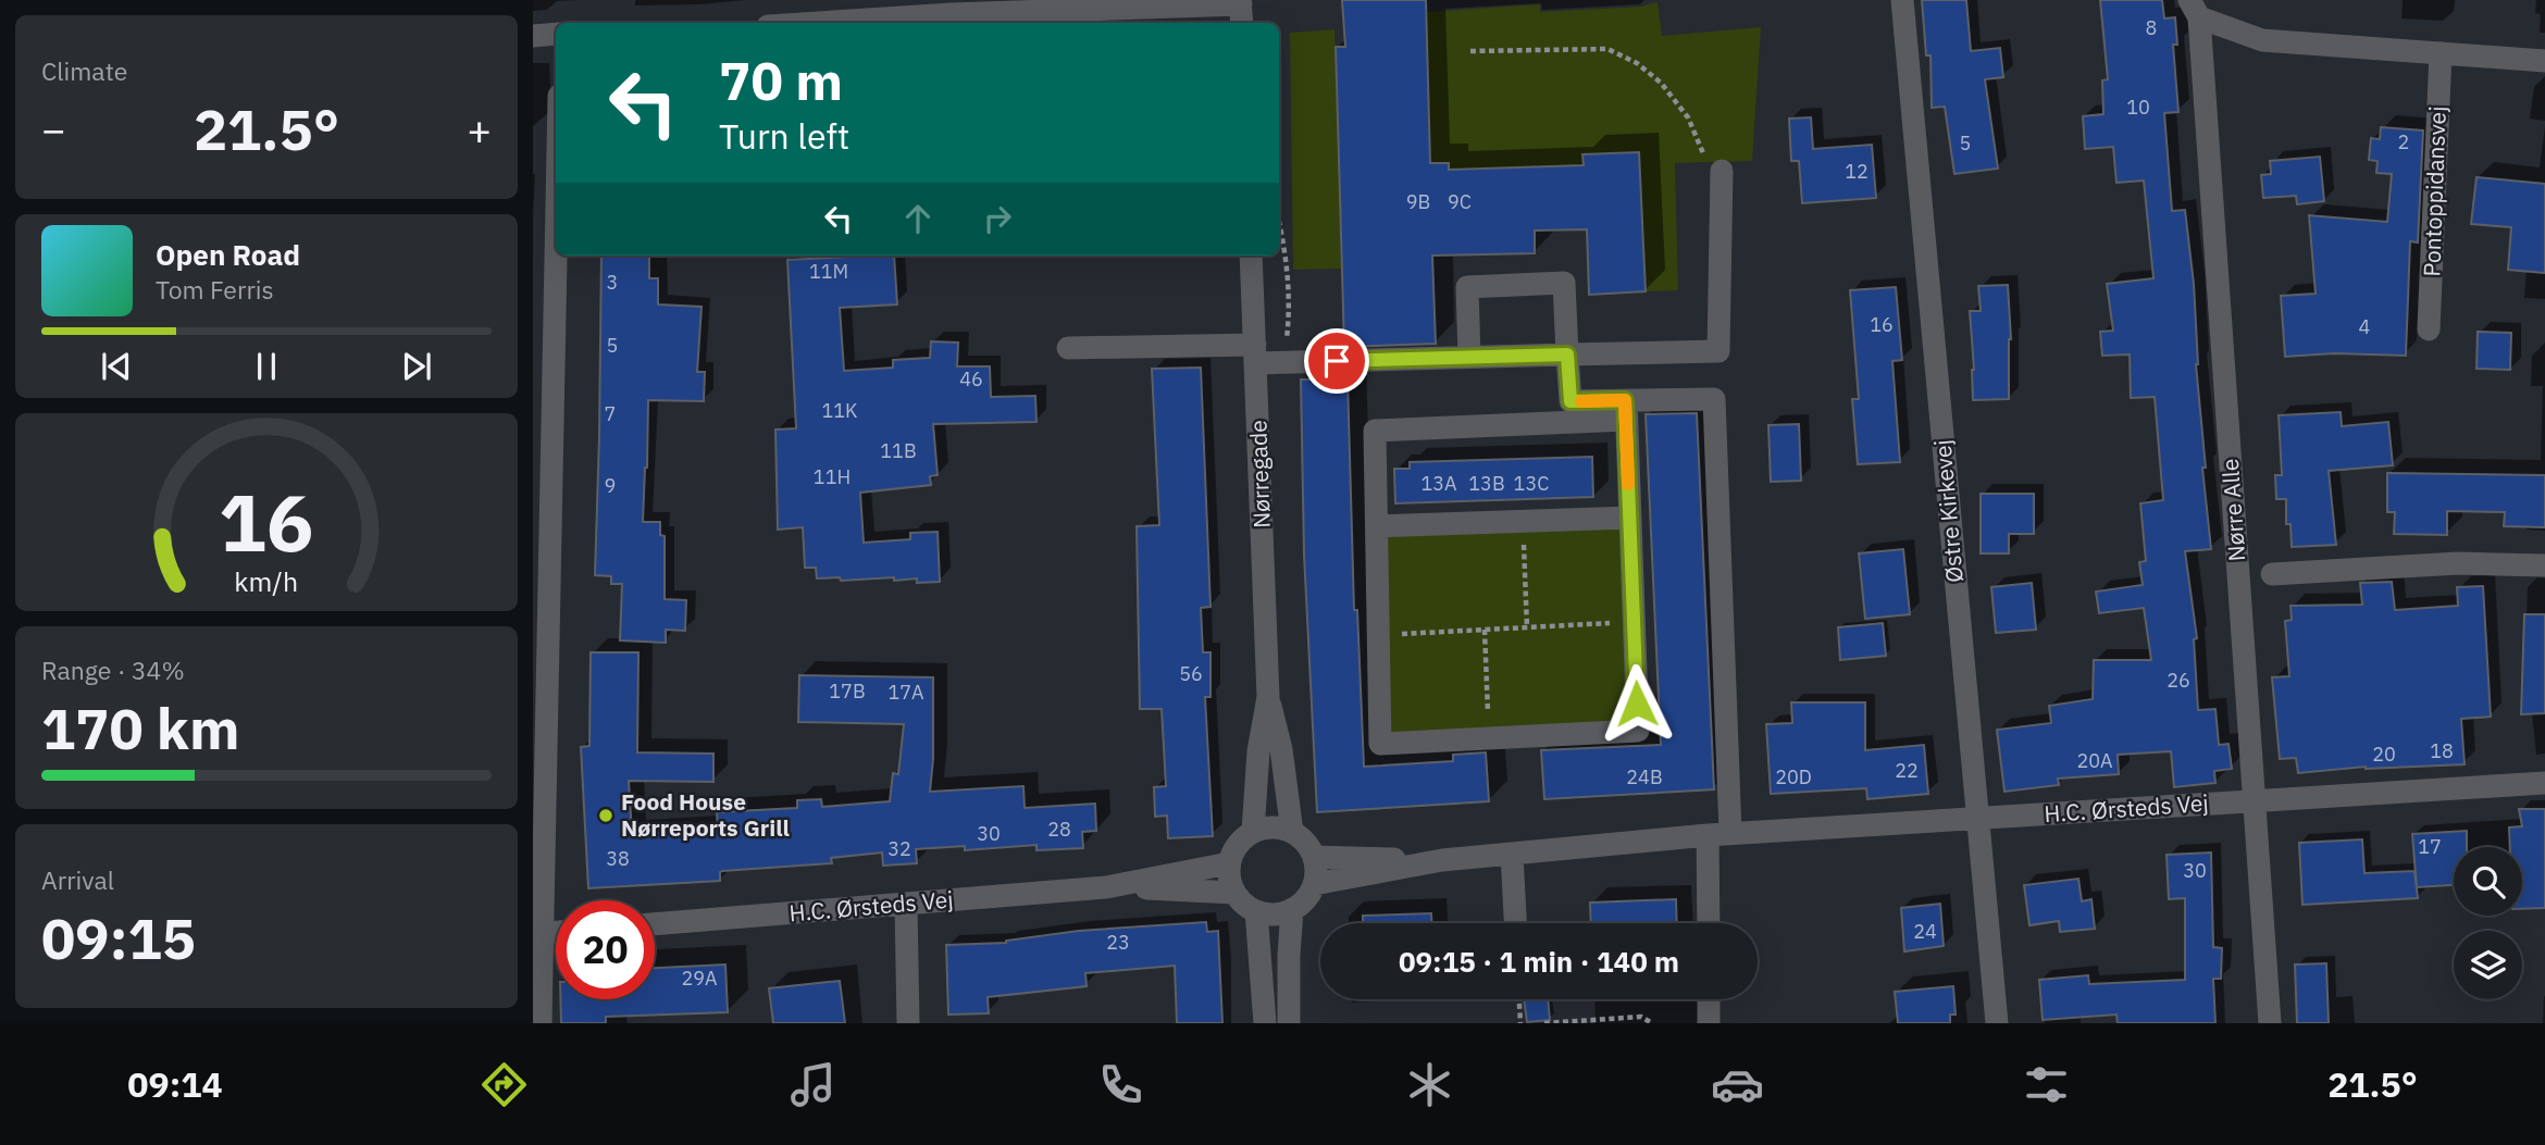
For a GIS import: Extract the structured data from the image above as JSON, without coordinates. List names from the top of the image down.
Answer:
{
  "streets": {
    "street": [
      "Pontoppidansvej",
      "Nørregade",
      "Nørre Alle",
      "Østre Kirkevej",
      "H.C. Ørsteds Vej"
    ]
  },
  "crossings": [
    ["Nørregade", "H.C. Ørsteds Vej"],
    ["Nørre Alle", "H.C. Ørsteds Vej"],
    ["Østre Kirkevej", "H.C. Ørsteds Vej"]
  ],
  "places": ["Food House Nørreports Grill"],
  "house_numbers": [
    "8",
    "10",
    "2",
    "5",
    "12",
    "9B",
    "9C",
    "11M",
    "3",
    "16",
    "4",
    "5",
    "46",
    "11K",
    "7",
    "11B",
    "11H",
    "13A",
    "13B",
    "13C",
    "9",
    "56",
    "26",
    "17B",
    "17A",
    "18",
    "20",
    "20A",
    "22",
    "24B",
    "20D",
    "28",
    "30",
    "17",
    "32",
    "38",
    "30",
    "24",
    "23",
    "29A"
  ],
  "page": {
    "tile": [
      "Climate",
      ["Range · 34%", "170 km"],
      ["Arrival", "09:15"]
    ],
    "turn": ["70 m", "Turn left"],
    "heat": ["−", "21.5°", "+"],
    "song": ["Open Road", "Tom Ferris"],
    "limit": "20",
    "trip": "09:15 · 1 min · 140 m",
    "tabs": ["09:14", "21.5°"],
    "gauge": ["16", "km/h"]
  }
}
